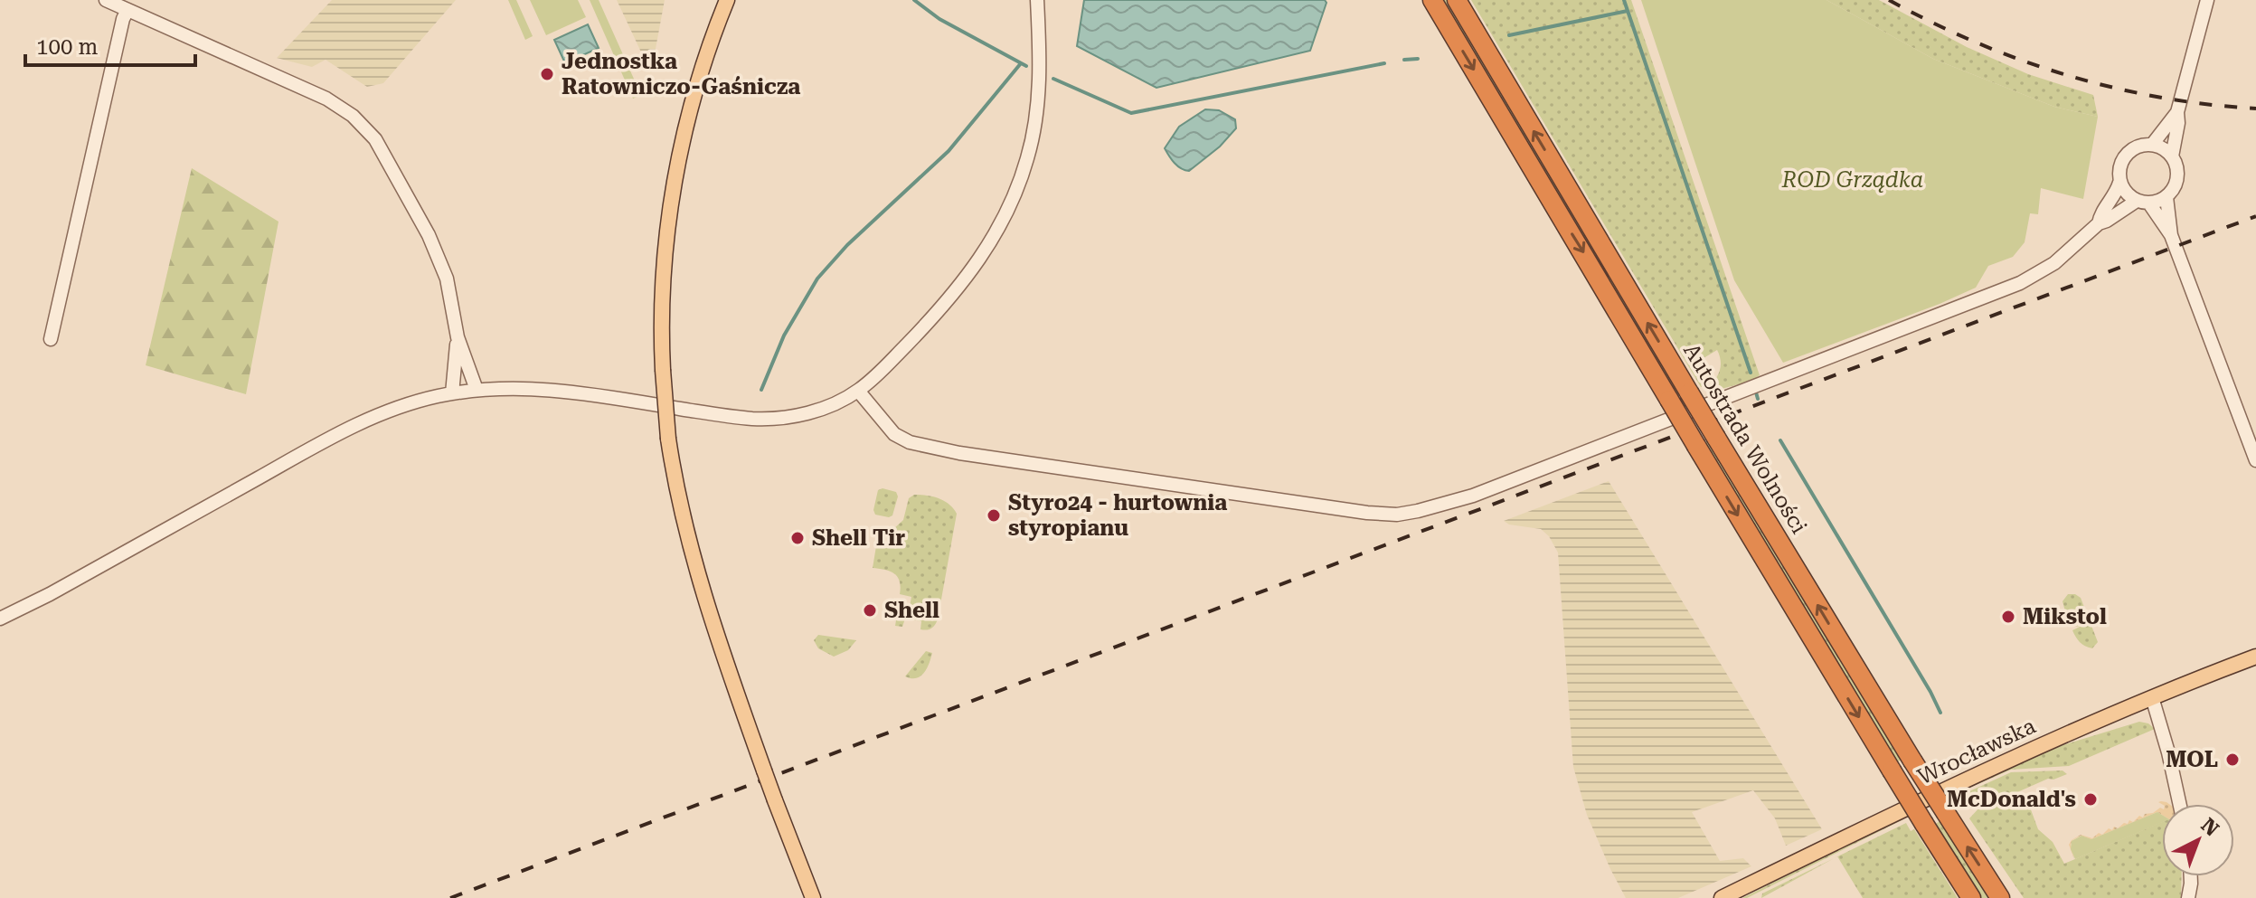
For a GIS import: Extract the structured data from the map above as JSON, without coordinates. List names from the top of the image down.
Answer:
{
  "streets": {
    "highway": ["Autostrada Wolności"],
    "main road": ["Wrocławska"]
  },
  "parks": ["ROD Grządka"],
  "places": [
    "Jednostka Ratowniczo-Gaśnicza",
    "Styro24 - hurtownia styropianu",
    "Shell Tir",
    "Shell",
    "Mikstol",
    "MOL",
    "McDonald's"
  ],
  "scale_bar": "100 m",
  "north": "top right"
}
